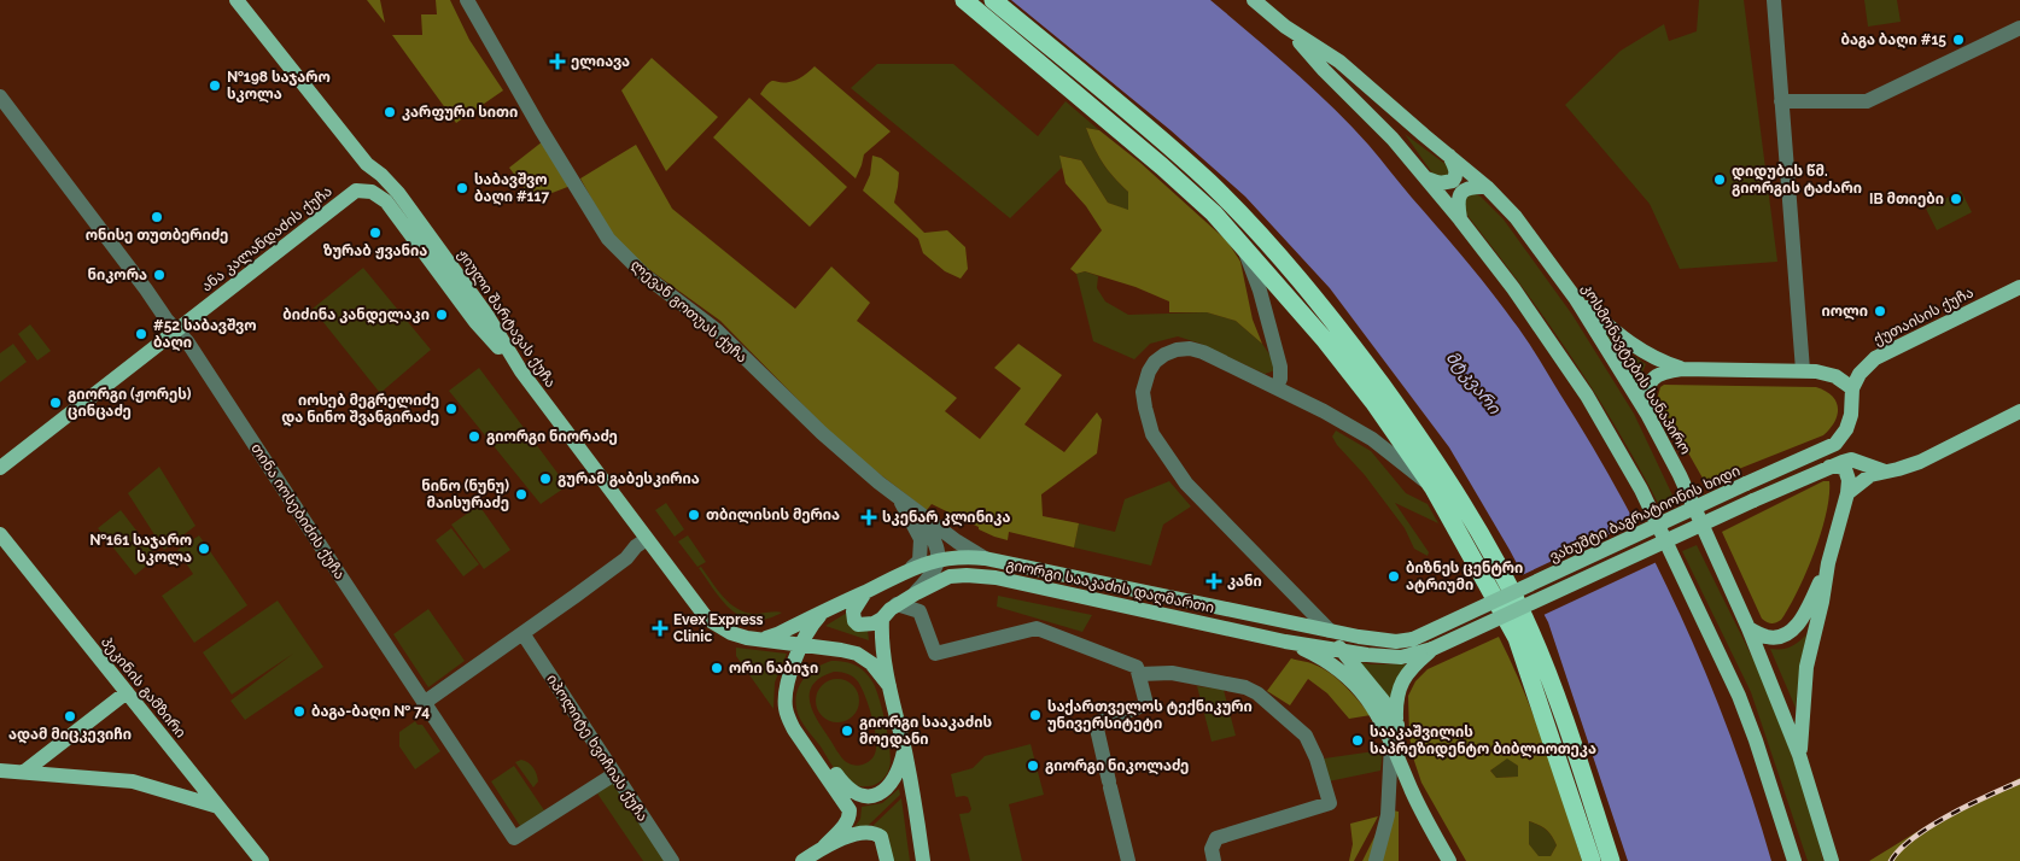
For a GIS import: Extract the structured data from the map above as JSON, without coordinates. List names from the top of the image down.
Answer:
{
  "streets": {
    "main road": [
      "ანა კალანდაძის ქუჩა",
      "ქუთაისის ქუჩა",
      "ჟიული შარტავას ქუჩა",
      "კოსმონავტების სანაპირო",
      "ვახუშტი ბაგრატიონის ხიდი",
      "გიორგი სააკაძის დაღმართი",
      "პეკინის გამზირი"
    ],
    "street": ["ლევან გოთუას ქუჩა", "თინა იოსებიძის ქუჩა", "იპოლიტე ხვიჩიას ქუჩა"]
  },
  "crossings": [
    ["ანა კალანდაძის ქუჩა", "ჟიული შარტავას ქუჩა"],
    ["ანა კალანდაძის ქუჩა", "თინა იოსებიძის ქუჩა"],
    ["ლევან გოთუას ქუჩა", "გიორგი სააკაძის დაღმართი"],
    ["ქუთაისის ქუჩა", "ვახუშტი ბაგრატიონის ხიდი"],
    ["თინა იოსებიძის ქუჩა", "იპოლიტე ხვიჩიას ქუჩა"],
    ["ვახუშტი ბაგრატიონის ხიდი", "გიორგი სააკაძის დაღმართი"]
  ],
  "water": ["მტკვარი"],
  "places": {
    "other": [
      "ბაგა ბაღი #15",
      "№198 საჯარო სკოლა",
      "კარფური სითი",
      "დიდუბის წმ. გიორგის ტაძარი",
      "საბავშვო ბაღი #117",
      "IB მთიები",
      "ონისე თუთბერიძე",
      "ზურაბ ჟვანია",
      "ნიკორა",
      "იოლი",
      "ბიძინა კანდელაკი",
      "#52 საბავშვო ბაღი",
      "გიორგი (ჟორეს) ცინცაძე",
      "იოსებ მეგრელიძე და ნინო შვანგირაძე",
      "გიორგი ნიორაძე",
      "გურამ გაბესკირია",
      "ნინო (ნუნუ) მაისურაძე",
      "თბილისის მერია",
      "№161 საჯარო სკოლა",
      "ბიზნეს ცენტრი ატრიუმი",
      "ორი ნაბიჯი",
      "ბაგა-ბაღი № 74",
      "საქართველოს ტექნიკური უნივერსიტეტი",
      "ადამ მიცკევიჩი",
      "გიორგი სააკაძის მოედანი",
      "სააკაშვილის საპრეზიდენტო ბიბლიოთეკა",
      "გიორგი ნიკოლაძე"
    ],
    "health": [
      "ელიავა",
      "სკენარ კლინიკა",
      "კანი",
      "Evex Express Clinic"
    ]
  }
}
